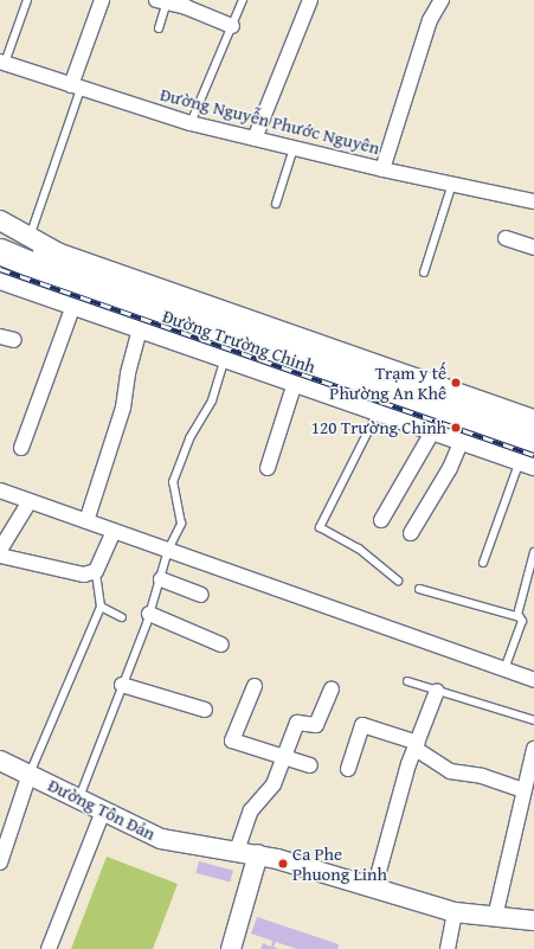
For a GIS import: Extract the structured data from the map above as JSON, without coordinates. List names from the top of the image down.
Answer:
{
  "streets": {
    "highway": ["Đường Trường Chinh"],
    "street": ["Đường Nguyễn Phước Nguyên", "Đường Tôn Đản"]
  },
  "places": ["Trạm y tế Phường An Khê", "120 Trường Chinh", "Ca Phe Phuong Linh"]
}
